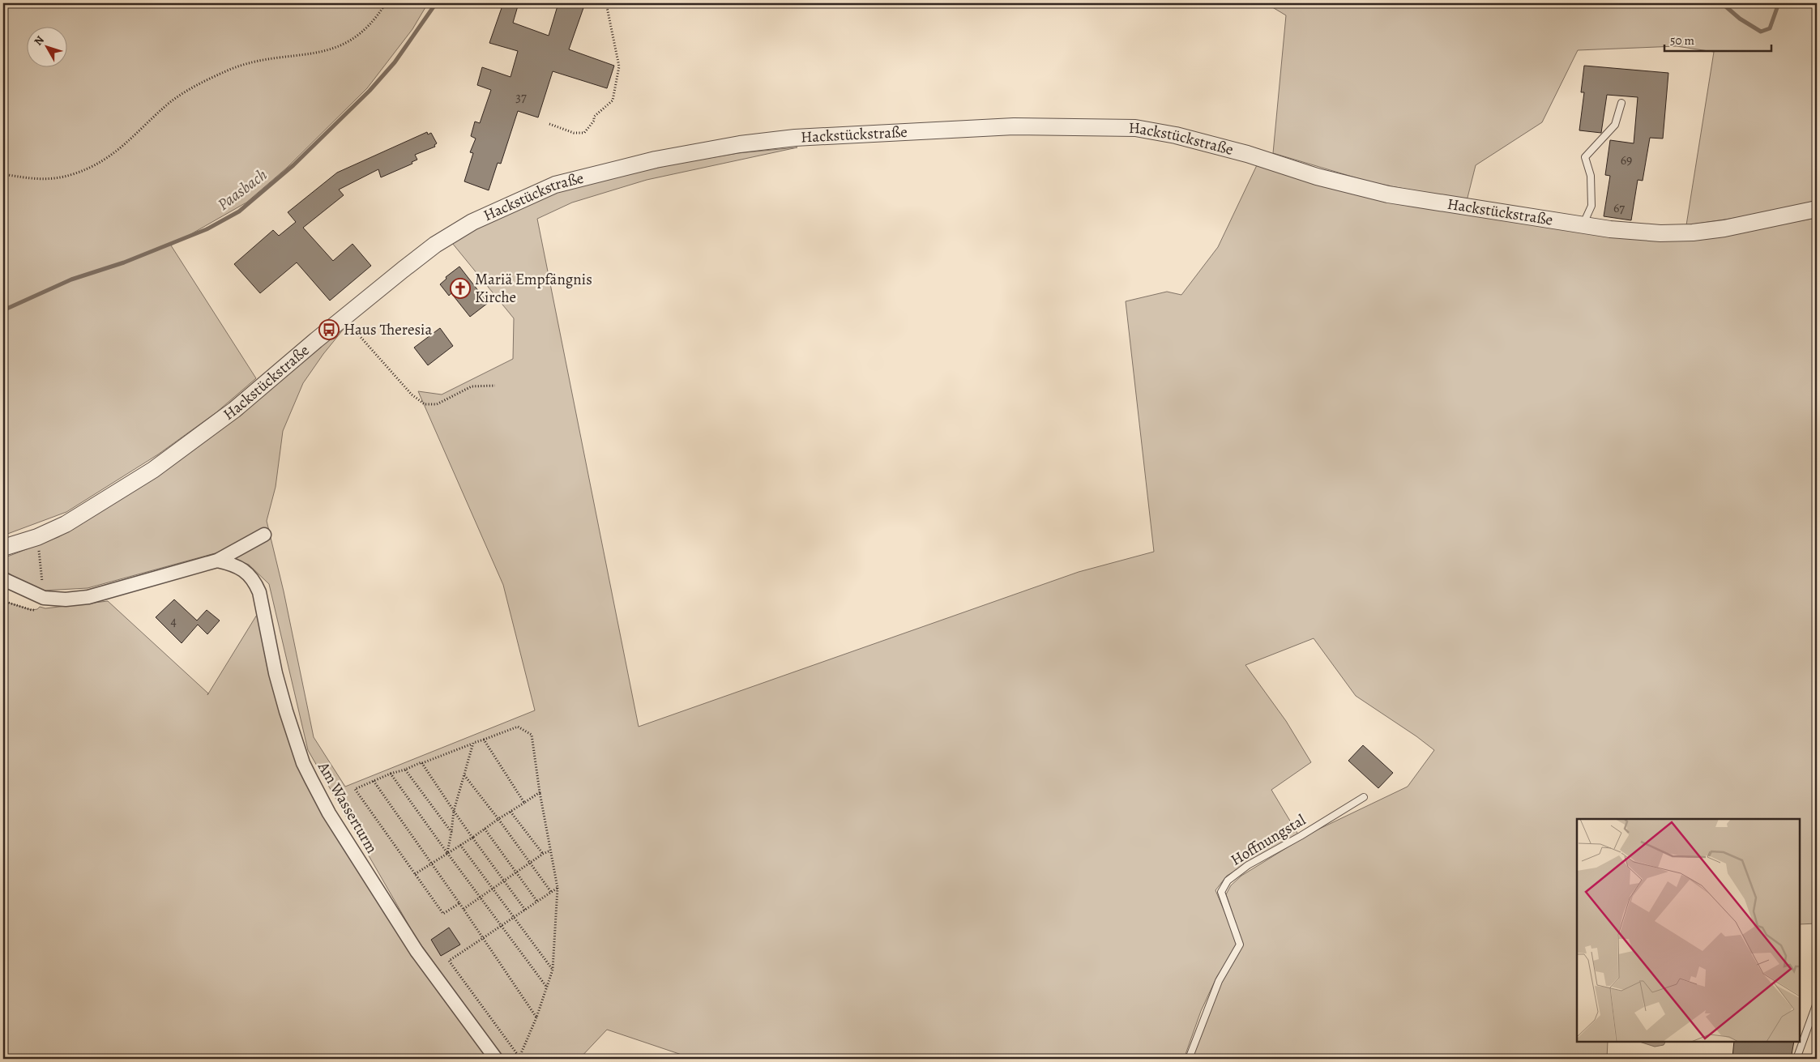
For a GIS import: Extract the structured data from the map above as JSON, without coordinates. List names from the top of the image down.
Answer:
{
  "streets": {
    "street": ["Hackstückstraße", "Am Wasserturm"],
    "lane": ["Hoffnungstal"]
  },
  "water": ["Paasbach"],
  "places": {
    "church": ["Mariä Empfängnis Kirche"],
    "bus stop": ["Haus Theresia"]
  },
  "house_numbers": [
    "37",
    "69",
    "67",
    "4"
  ],
  "scale_bar": "50 m",
  "north": "top left"
}
